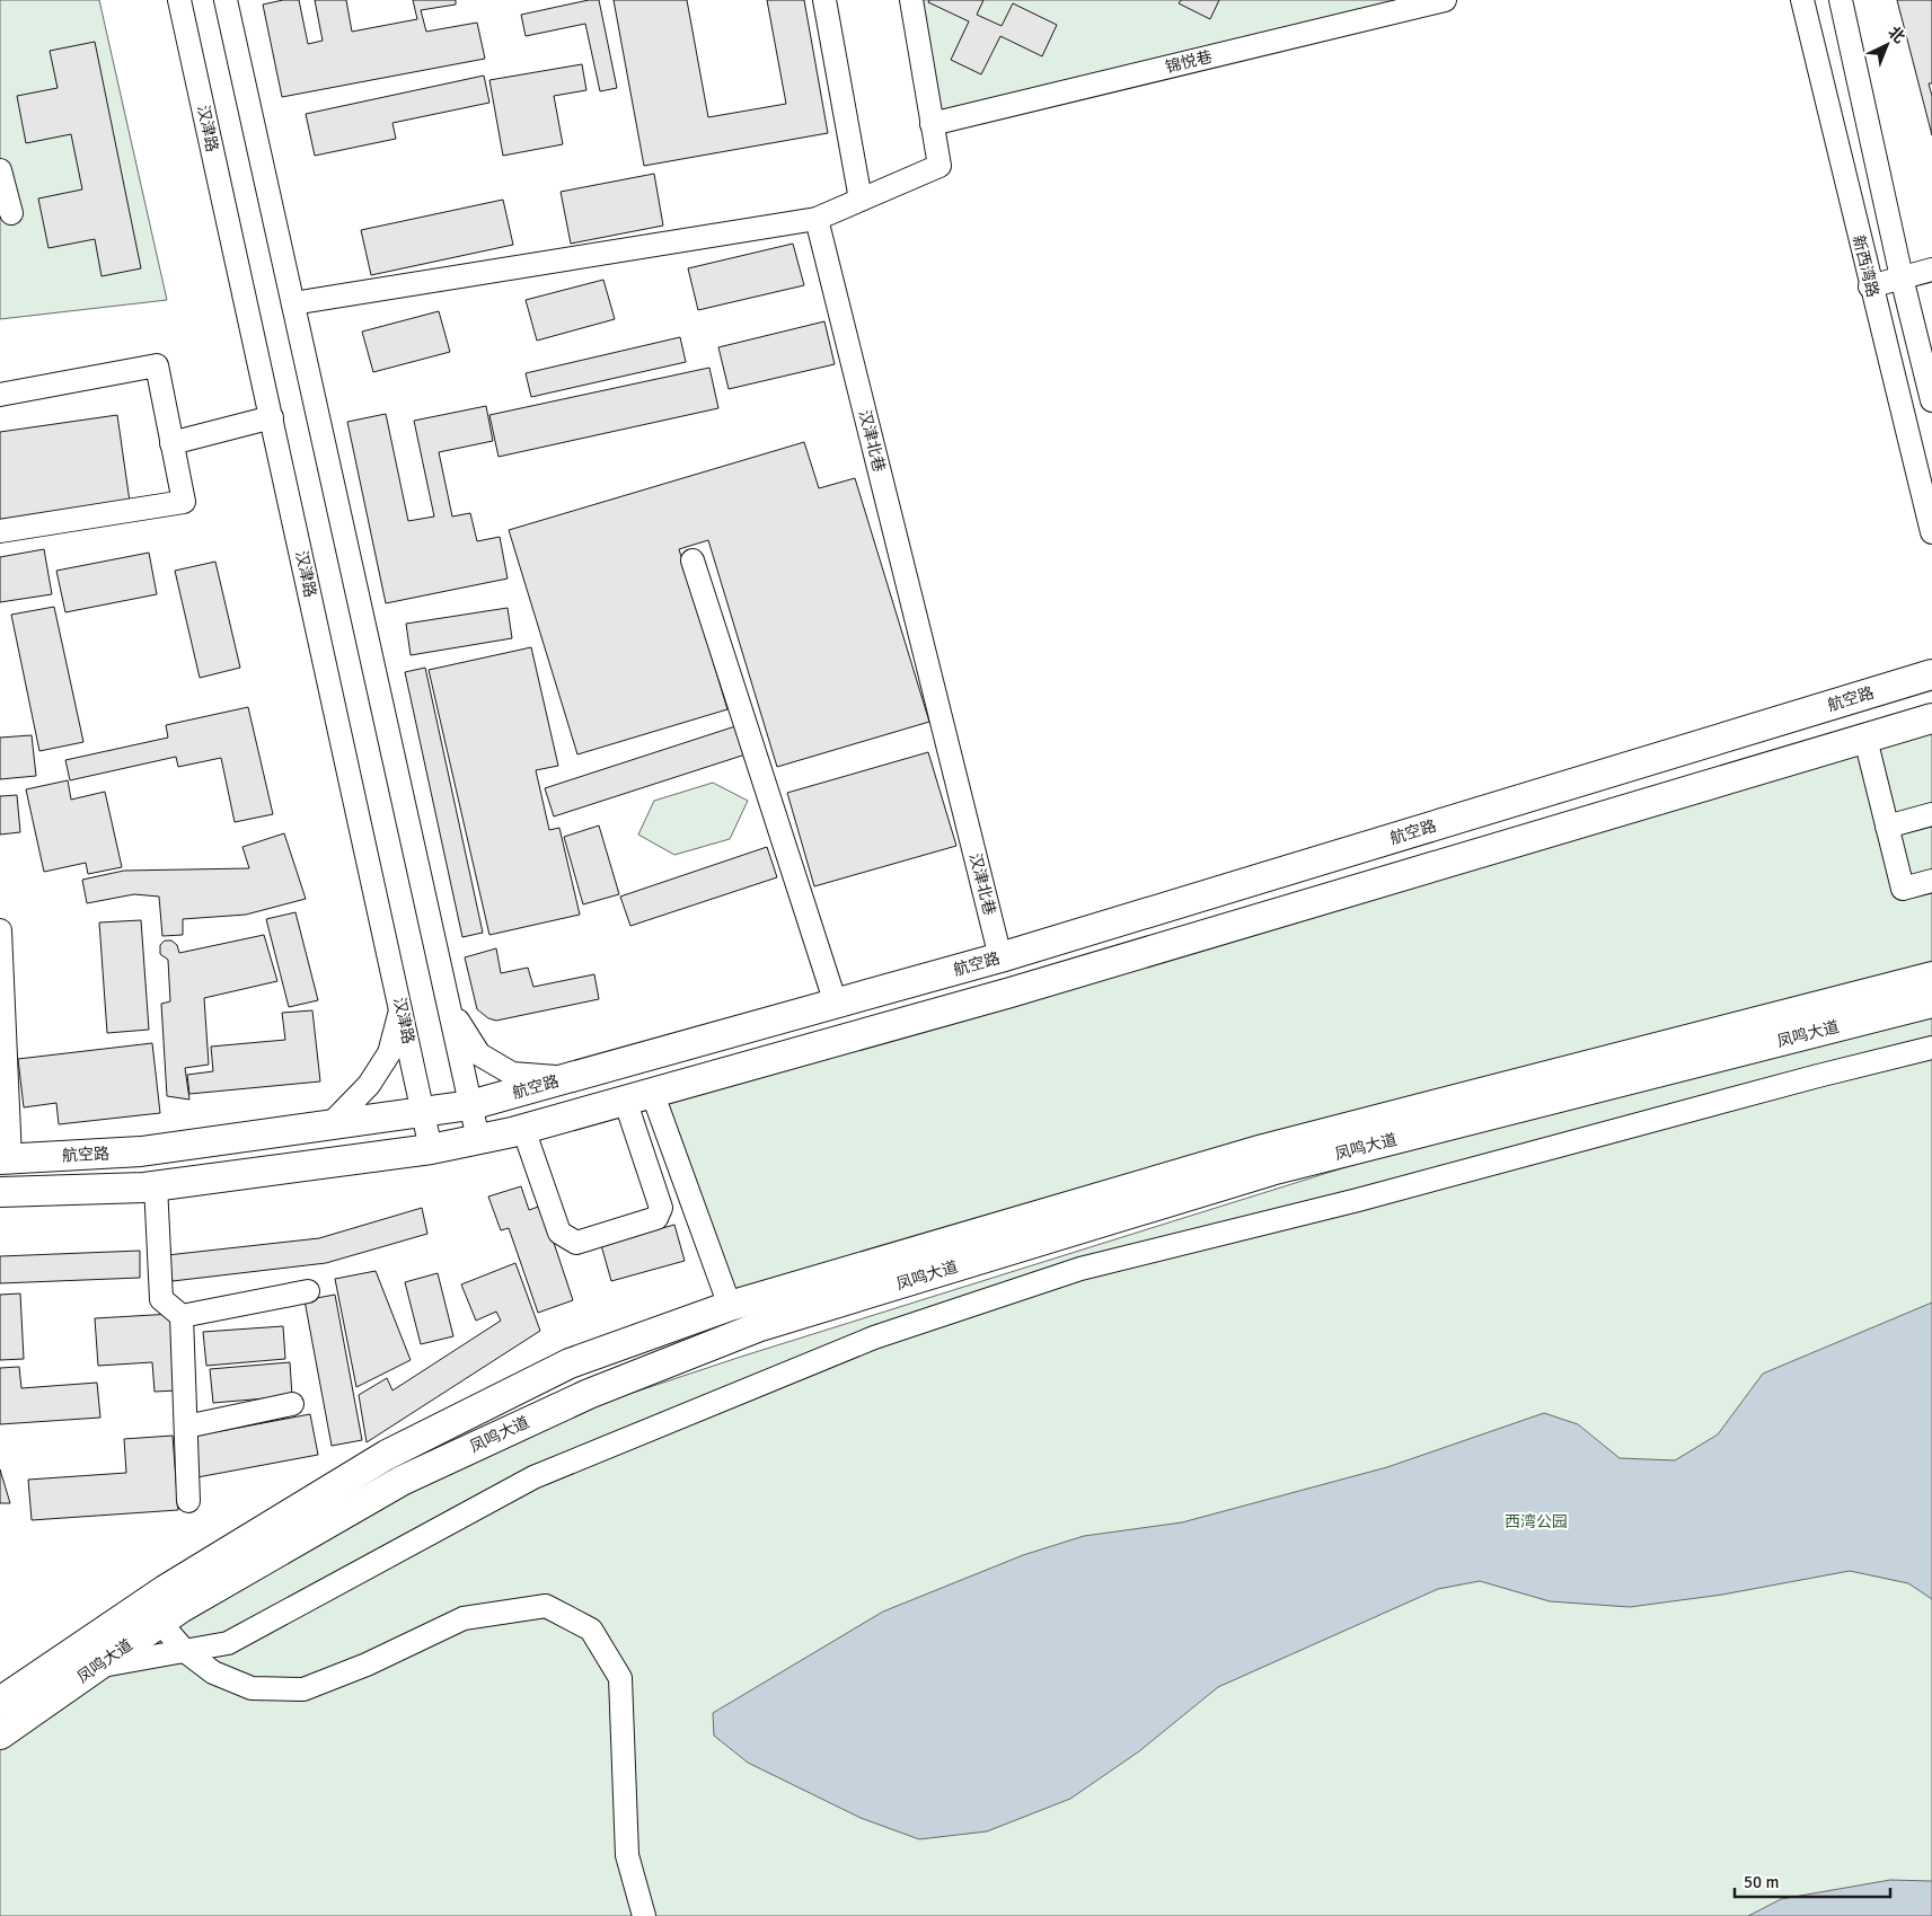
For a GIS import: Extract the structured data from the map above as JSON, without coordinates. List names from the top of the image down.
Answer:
{
  "streets": {
    "main road": ["航空路", "凤鸣大道"],
    "street": [
      "锦悦巷",
      "汉津路",
      "新西湾路",
      "汉津北巷"
    ]
  },
  "crossings": [
    ["汉津路", "航空路"],
    ["汉津北巷", "航空路"]
  ],
  "parks": ["西湾公园"],
  "scale_bar": "50 m",
  "north": "top right"
}
